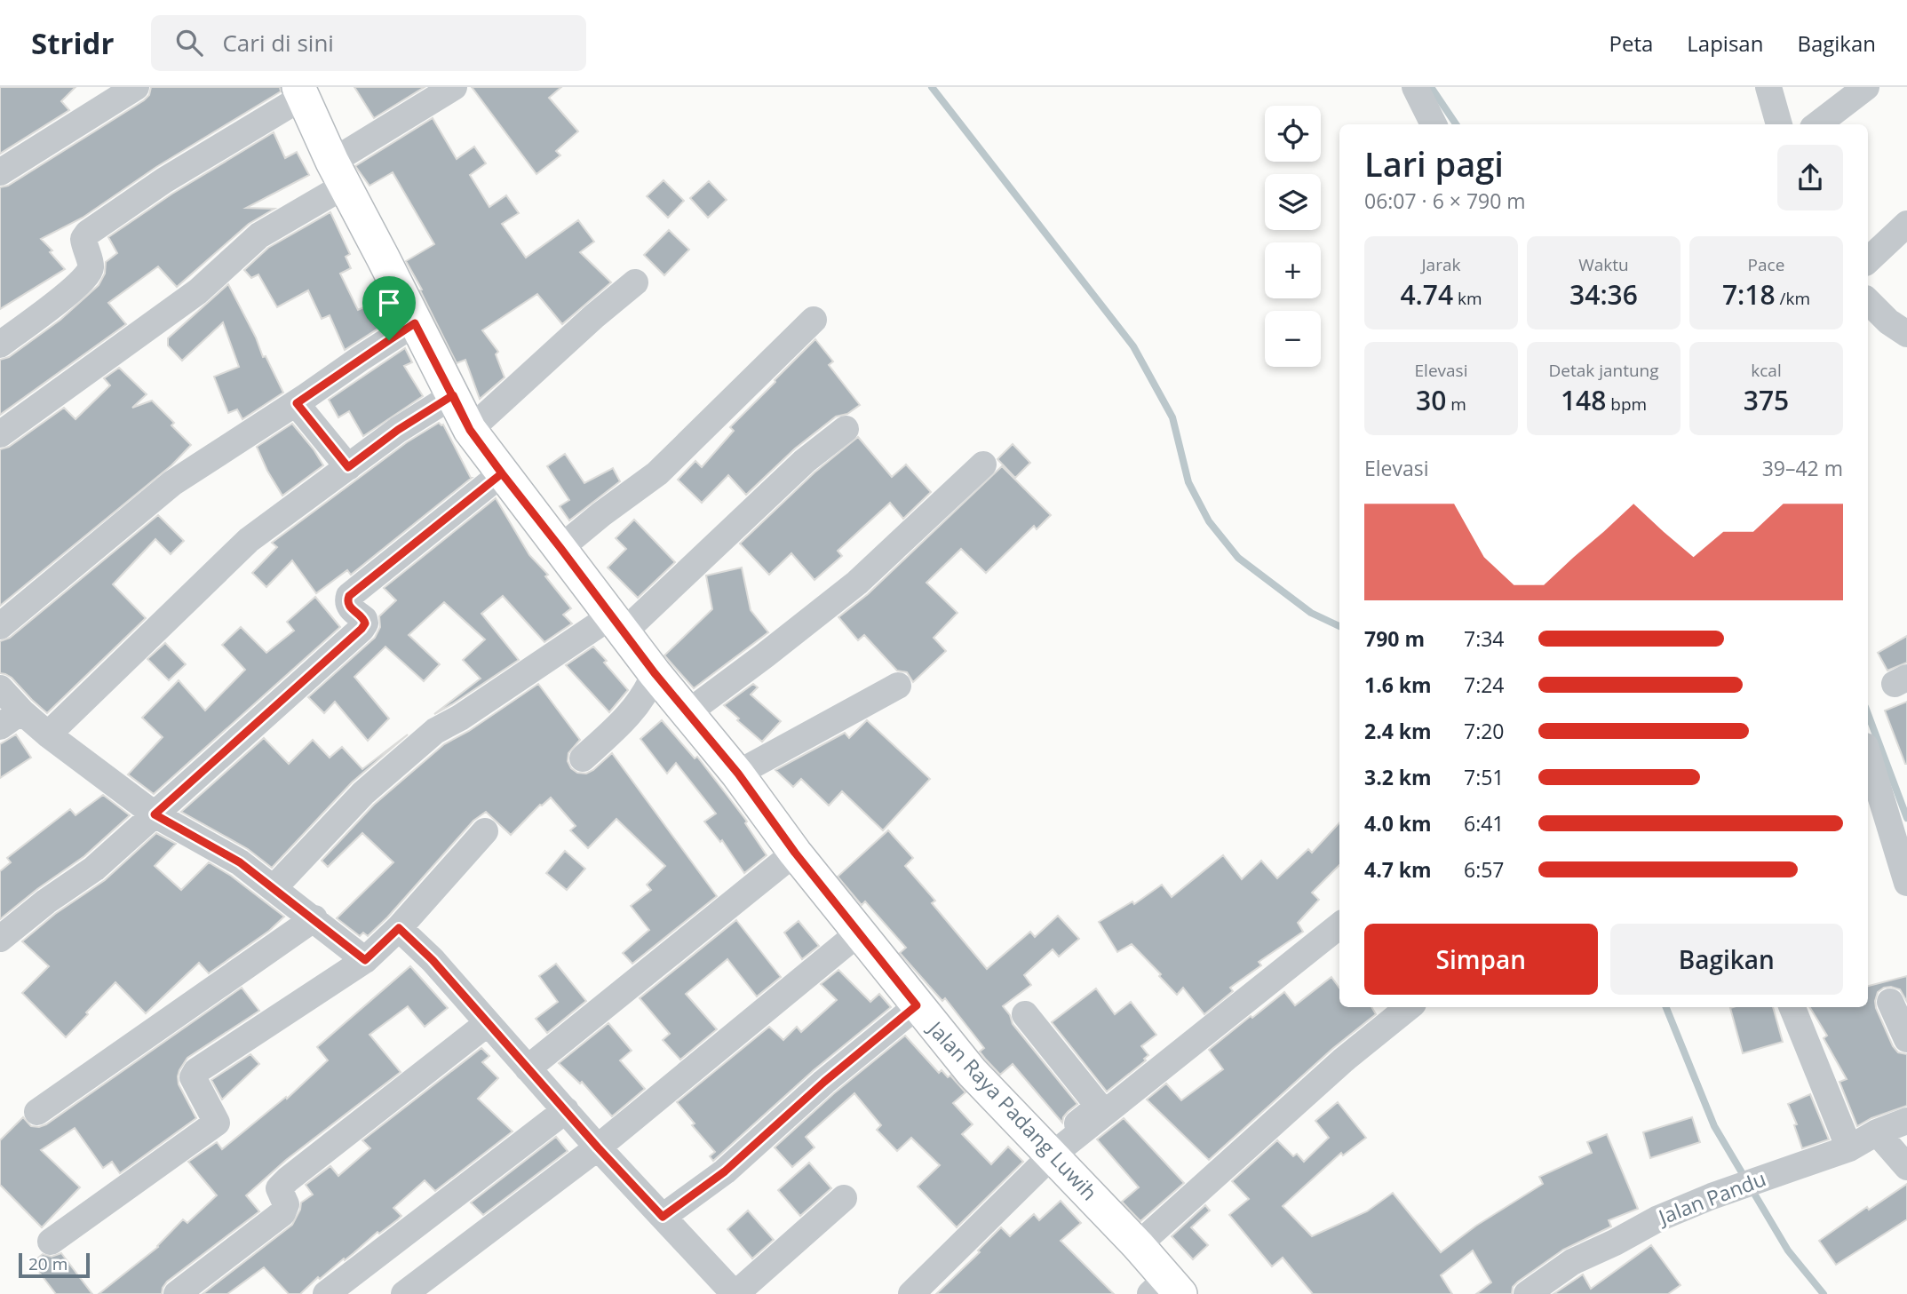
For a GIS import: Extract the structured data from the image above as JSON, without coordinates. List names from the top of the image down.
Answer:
{
  "streets": {
    "main road": ["Jalan Raya Padang Luwih"],
    "street": ["Jalan Pandu"]
  },
  "scale_bar": "20 m",
  "page": {
    "header": "Stridr",
    "search": "Cari di sini",
    "nav": ["Peta", "Lapisan", "Bagikan"],
    "map_buttons": ["+", "−"],
    "heading": ["Lari pagi", "06:07 · 6 × 790 m"],
    "stats": [
      ["Jarak", "4.74 km"],
      ["Waktu", "34:36"],
      ["Pace", "7:18 /km"],
      ["Elevasi", "30 m"],
      ["Detak jantung", "148 bpm"],
      ["kcal", "375"]
    ],
    "chart": ["Elevasi", "39–42 m"],
    "list": [
      {
        "name": "790 m",
        "note": "7:34"
      },
      {
        "name": "1.6 km",
        "note": "7:24"
      },
      {
        "name": "2.4 km",
        "note": "7:20"
      },
      {
        "name": "3.2 km",
        "note": "7:51"
      },
      {
        "name": "4.0 km",
        "note": "6:41"
      },
      {
        "name": "4.7 km",
        "note": "6:57"
      }
    ],
    "buttons": ["Simpan", "Bagikan"],
    "scale": "20 m"
  }
}
